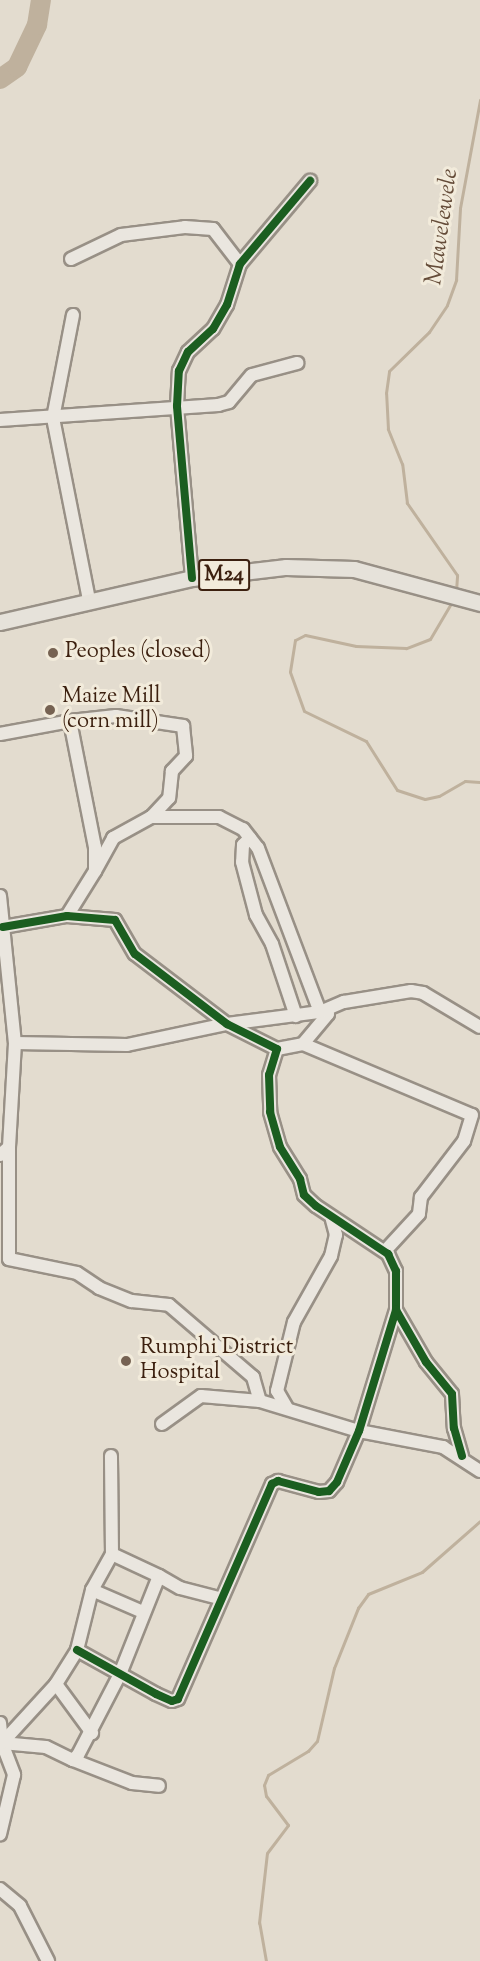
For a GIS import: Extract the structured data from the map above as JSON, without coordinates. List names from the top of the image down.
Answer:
{
  "streets": {
    "main road": ["M24"]
  },
  "water": ["Mawelewele"],
  "places": ["Peoples (closed)", "Maize Mill (corn mill)", "Rumphi District Hospital"]
}
